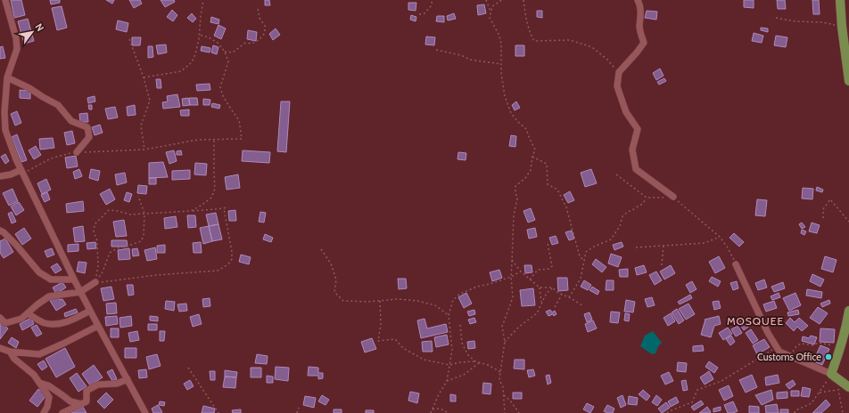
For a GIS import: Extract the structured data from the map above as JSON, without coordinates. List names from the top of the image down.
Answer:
{
  "districts": ["MOSQUEE"],
  "places": ["Customs Office"],
  "north": "top right"
}
